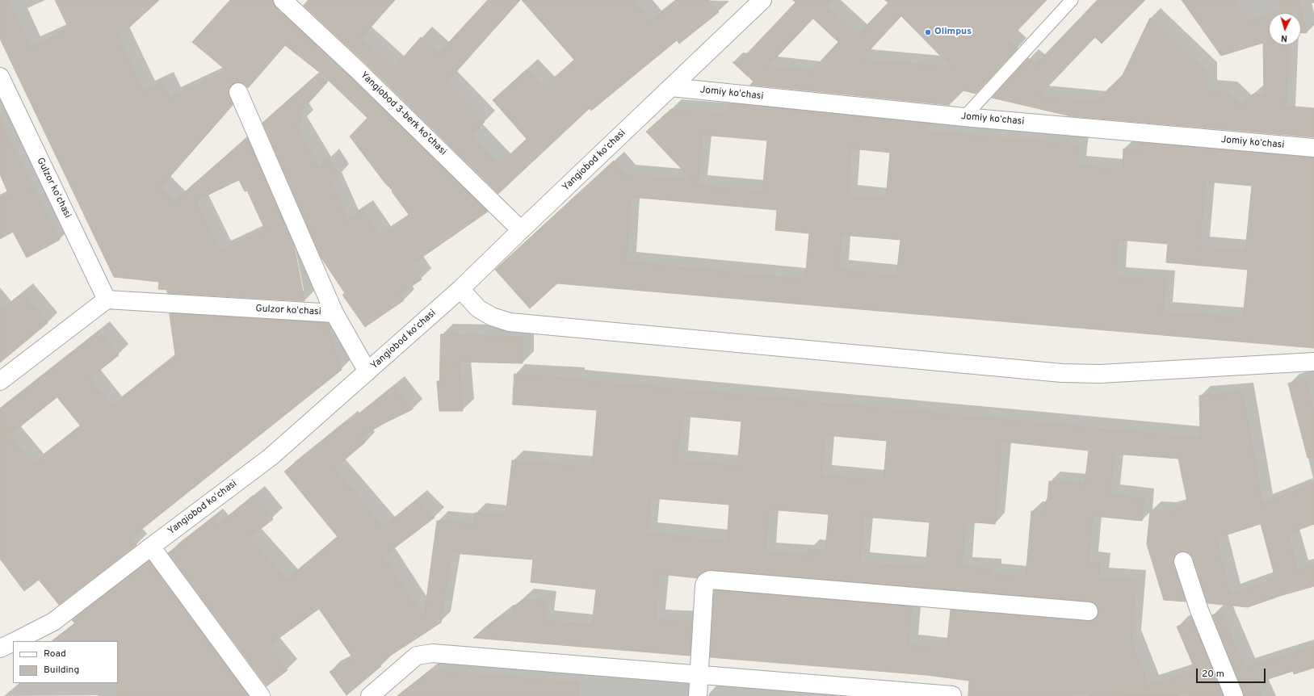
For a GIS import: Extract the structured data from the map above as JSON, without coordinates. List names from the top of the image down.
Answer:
{
  "streets": {
    "street": [
      "Jomiy koʻchasi",
      "Yangiobod 3-berk koʼchasi",
      "Yangiobod koʻchasi",
      "Gulzor koʻchasi"
    ]
  },
  "crossings": [
    ["Jomiy koʻchasi", "Yangiobod koʻchasi"],
    ["Yangiobod 3-berk koʼchasi", "Yangiobod koʻchasi"]
  ],
  "places": ["Olimpus"],
  "legend": ["Road", "Building"],
  "scale_bar": "20 m",
  "north": "bottom"
}
